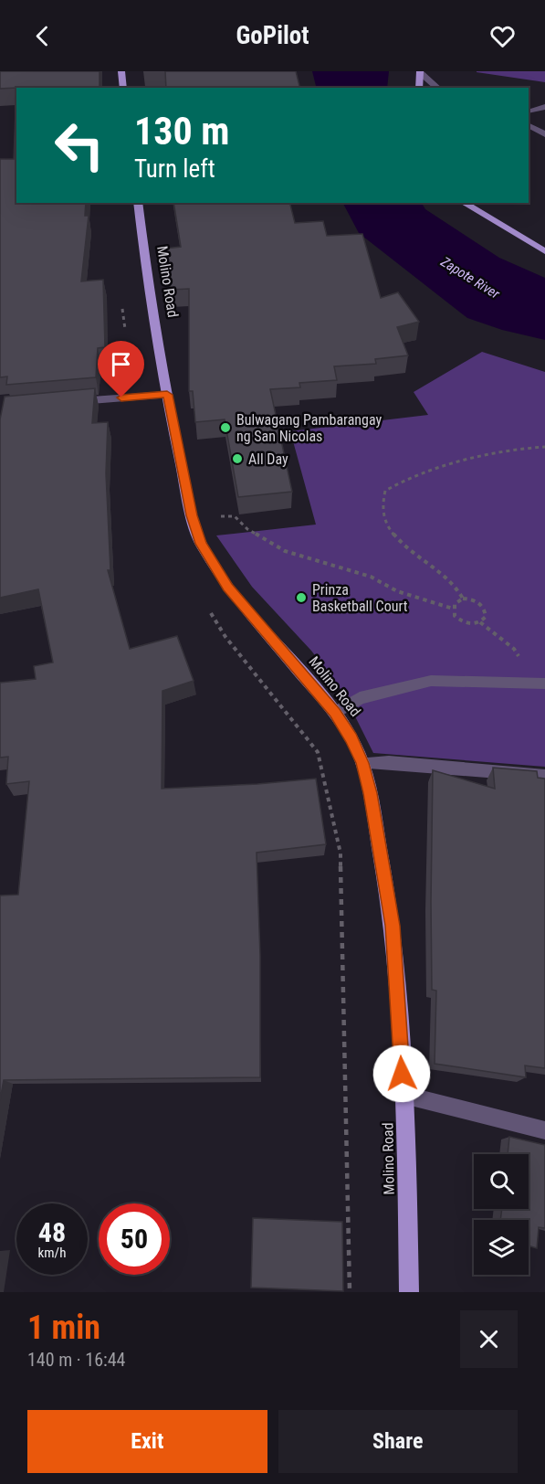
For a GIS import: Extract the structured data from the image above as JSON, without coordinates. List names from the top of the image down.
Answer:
{
  "streets": {
    "main road": ["Molino Road"]
  },
  "water": ["Zapote River"],
  "places": ["Bulwagang Pambarangay ng San Nicolas", "All Day", "Prinza Basketball Court"],
  "page": {
    "header": "GoPilot",
    "turn": ["130 m", "Turn left"],
    "speed": "48 km/h",
    "limit": "50",
    "heading": ["1 min", "140 m · 16:44"],
    "buttons": ["Exit", "Share"]
  }
}
